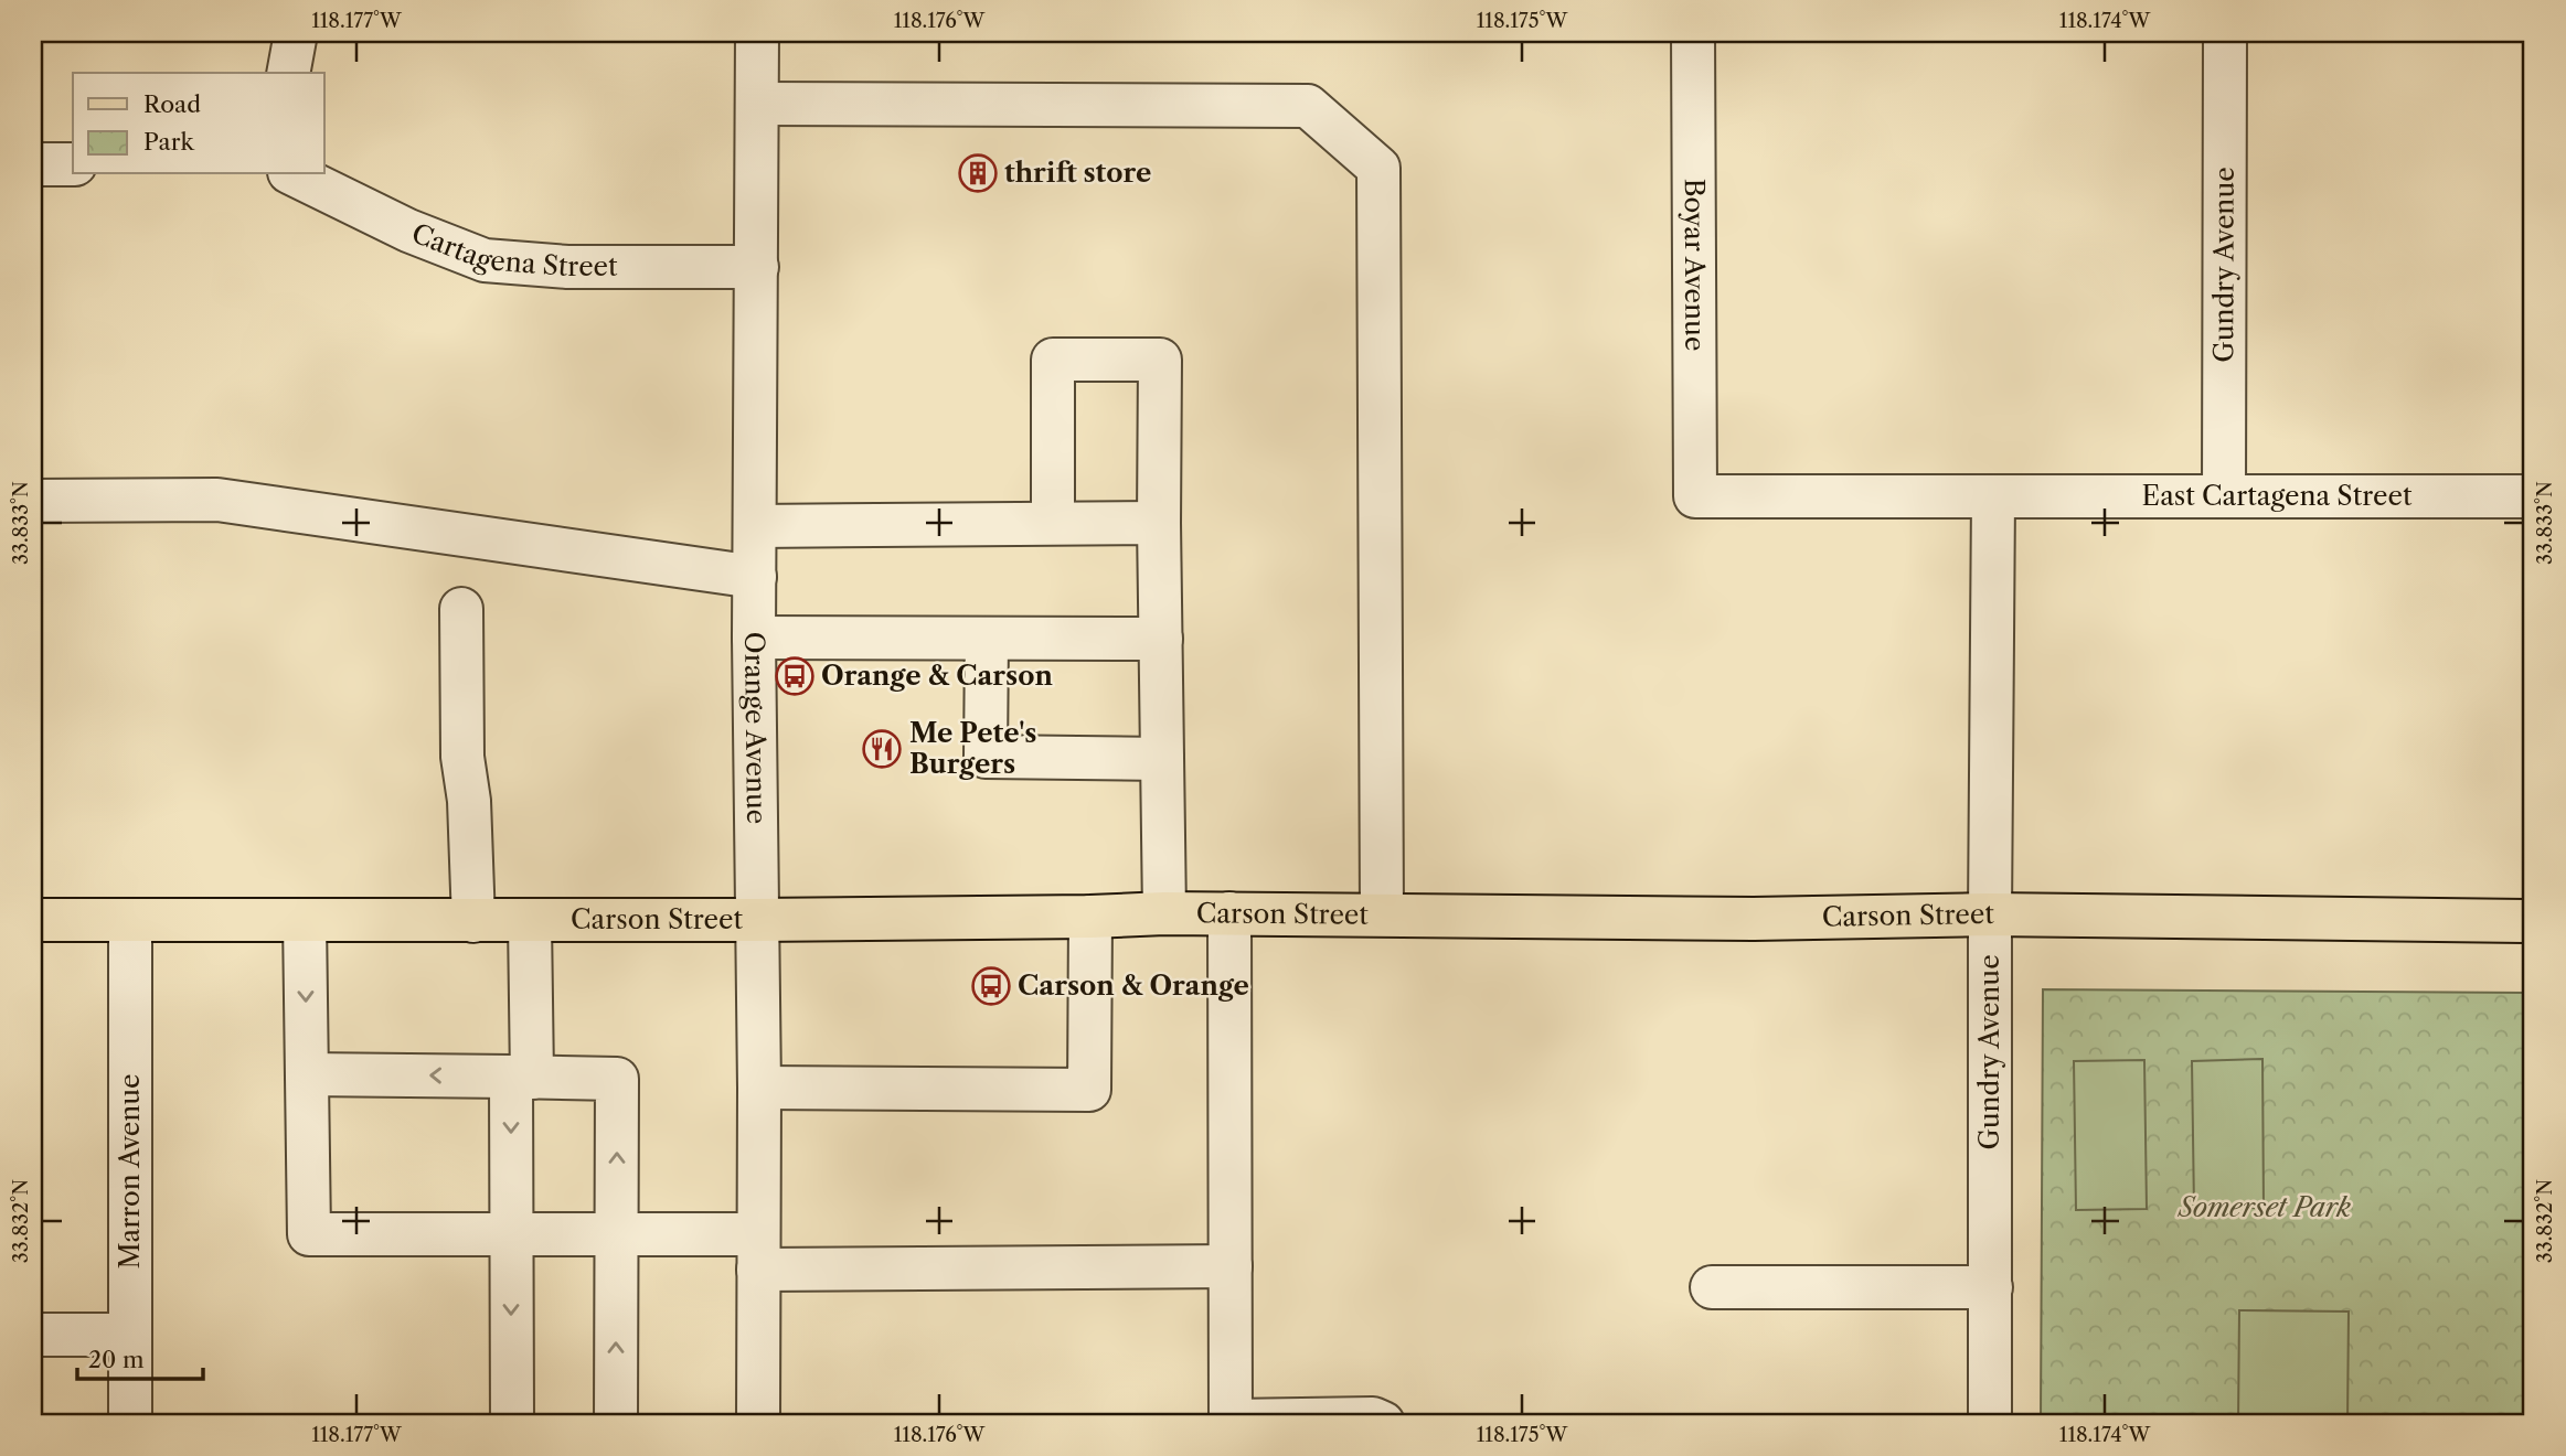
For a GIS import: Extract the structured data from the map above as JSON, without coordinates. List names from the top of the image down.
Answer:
{
  "streets": {
    "main road": ["Carson Street"],
    "street": [
      "Cartagena Street",
      "Boyar Avenue",
      "Gundry Avenue",
      "East Cartagena Street",
      "Orange Avenue",
      "Marron Avenue"
    ]
  },
  "crossings": [
    ["Cartagena Street", "Orange Avenue"],
    ["Boyar Avenue", "East Cartagena Street"],
    ["Gundry Avenue", "East Cartagena Street"],
    ["Gundry Avenue", "Carson Street"],
    ["Orange Avenue", "Carson Street"],
    ["Carson Street", "Marron Avenue"]
  ],
  "parks": ["Somerset Park"],
  "places": {
    "building": ["thrift store"],
    "bus stop": ["Orange & Carson", "Carson & Orange"],
    "restaurant": ["Me Pete's Burgers"]
  },
  "legend": ["Road", "Park"],
  "scale_bar": "20 m",
  "coordinates": [
    "118.177°W",
    "118.176°W",
    "118.175°W",
    "118.174°W",
    "33.833°N",
    "33.832°N"
  ]
}
